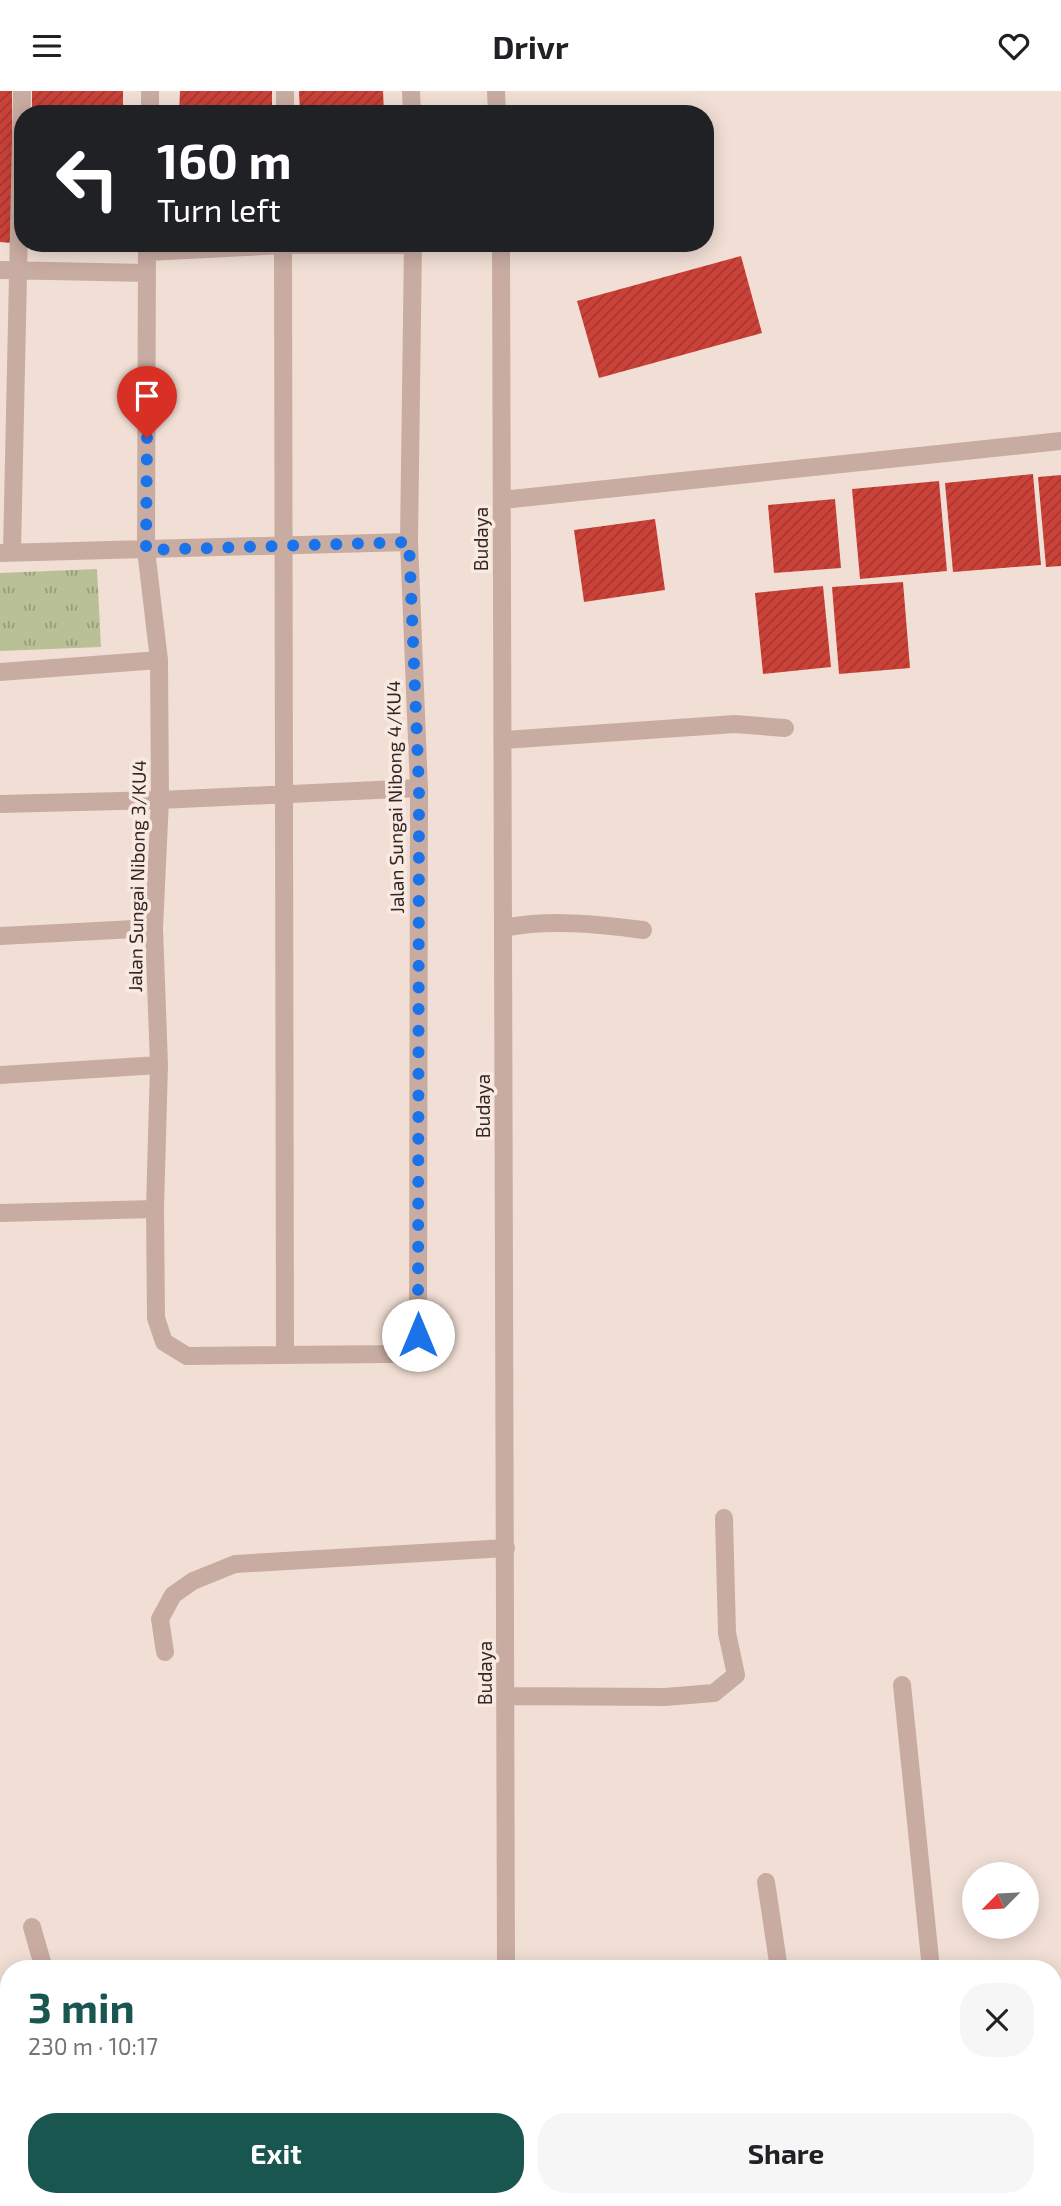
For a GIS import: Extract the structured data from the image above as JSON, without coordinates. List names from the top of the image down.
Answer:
{
  "streets": {
    "street": ["Budaya", "Jalan Sungai Nibong 4/KU4", "Jalan Sungai Nibong 3/KU4"]
  },
  "crossings": [
    ["Jalan Sungai Nibong 4/KU4", "Jalan Sungai Nibong 3/KU4"]
  ],
  "north": "bottom left",
  "page": {
    "header": "Drivr",
    "turn": ["160 m", "Turn left"],
    "heading": ["3 min", "230 m · 10:17"],
    "buttons": ["Exit", "Share"]
  }
}
